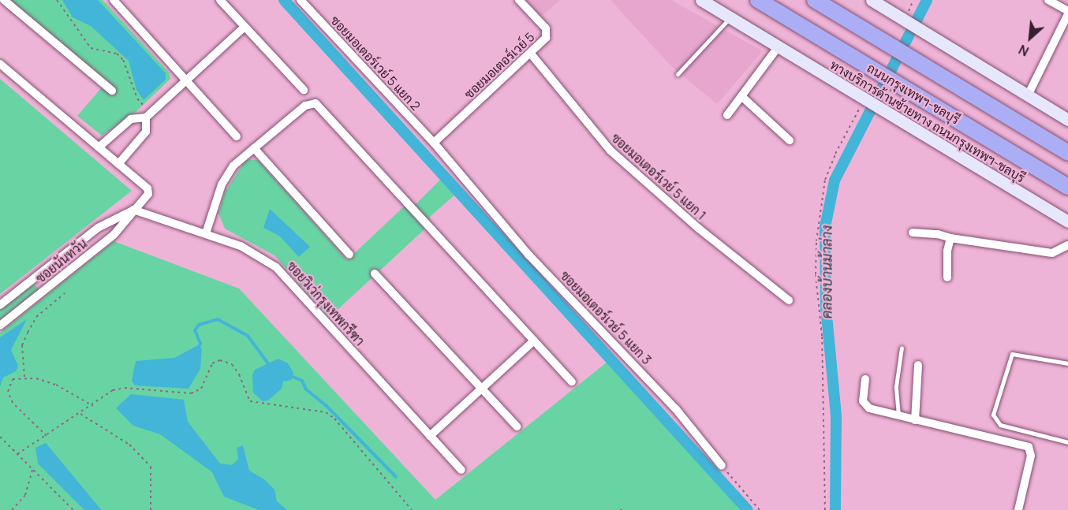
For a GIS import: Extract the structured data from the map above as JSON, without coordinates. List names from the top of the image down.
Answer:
{
  "streets": {
    "highway": ["ถนนกรุงเทพฯ-ชลบุรี"],
    "main road": ["ทางบริการด้านซ้ายทาง ถนนกรุงเทพฯ-ชลบุรี"],
    "street": [
      "ซอยมอเตอร์เวย์ 5 แยก 2",
      "ซอยมอเตอร์เวย์ 5",
      "ซอยมอเตอร์เวย์ 5 แยก 1",
      "ซอยนันทวัน",
      "ซอยวิเว่กรุงเทพกรีฑา",
      "ซอยมอเตอร์เวย์ 5 แยก 3"
    ]
  },
  "crossings": [
    ["ซอยมอเตอร์เวย์ 5 แยก 2", "ซอยมอเตอร์เวย์ 5"],
    ["ซอยมอเตอร์เวย์ 5 แยก 2", "ซอยมอเตอร์เวย์ 5 แยก 3"],
    ["ซอยมอเตอร์เวย์ 5", "ซอยมอเตอร์เวย์ 5 แยก 1"],
    ["ซอยมอเตอร์เวย์ 5", "ซอยมอเตอร์เวย์ 5 แยก 3"],
    ["ซอยนันทวัน", "ซอยวิเว่กรุงเทพกรีฑา"]
  ],
  "water": ["คลองบ้านม้าล่าง"],
  "north": "bottom left"
}
